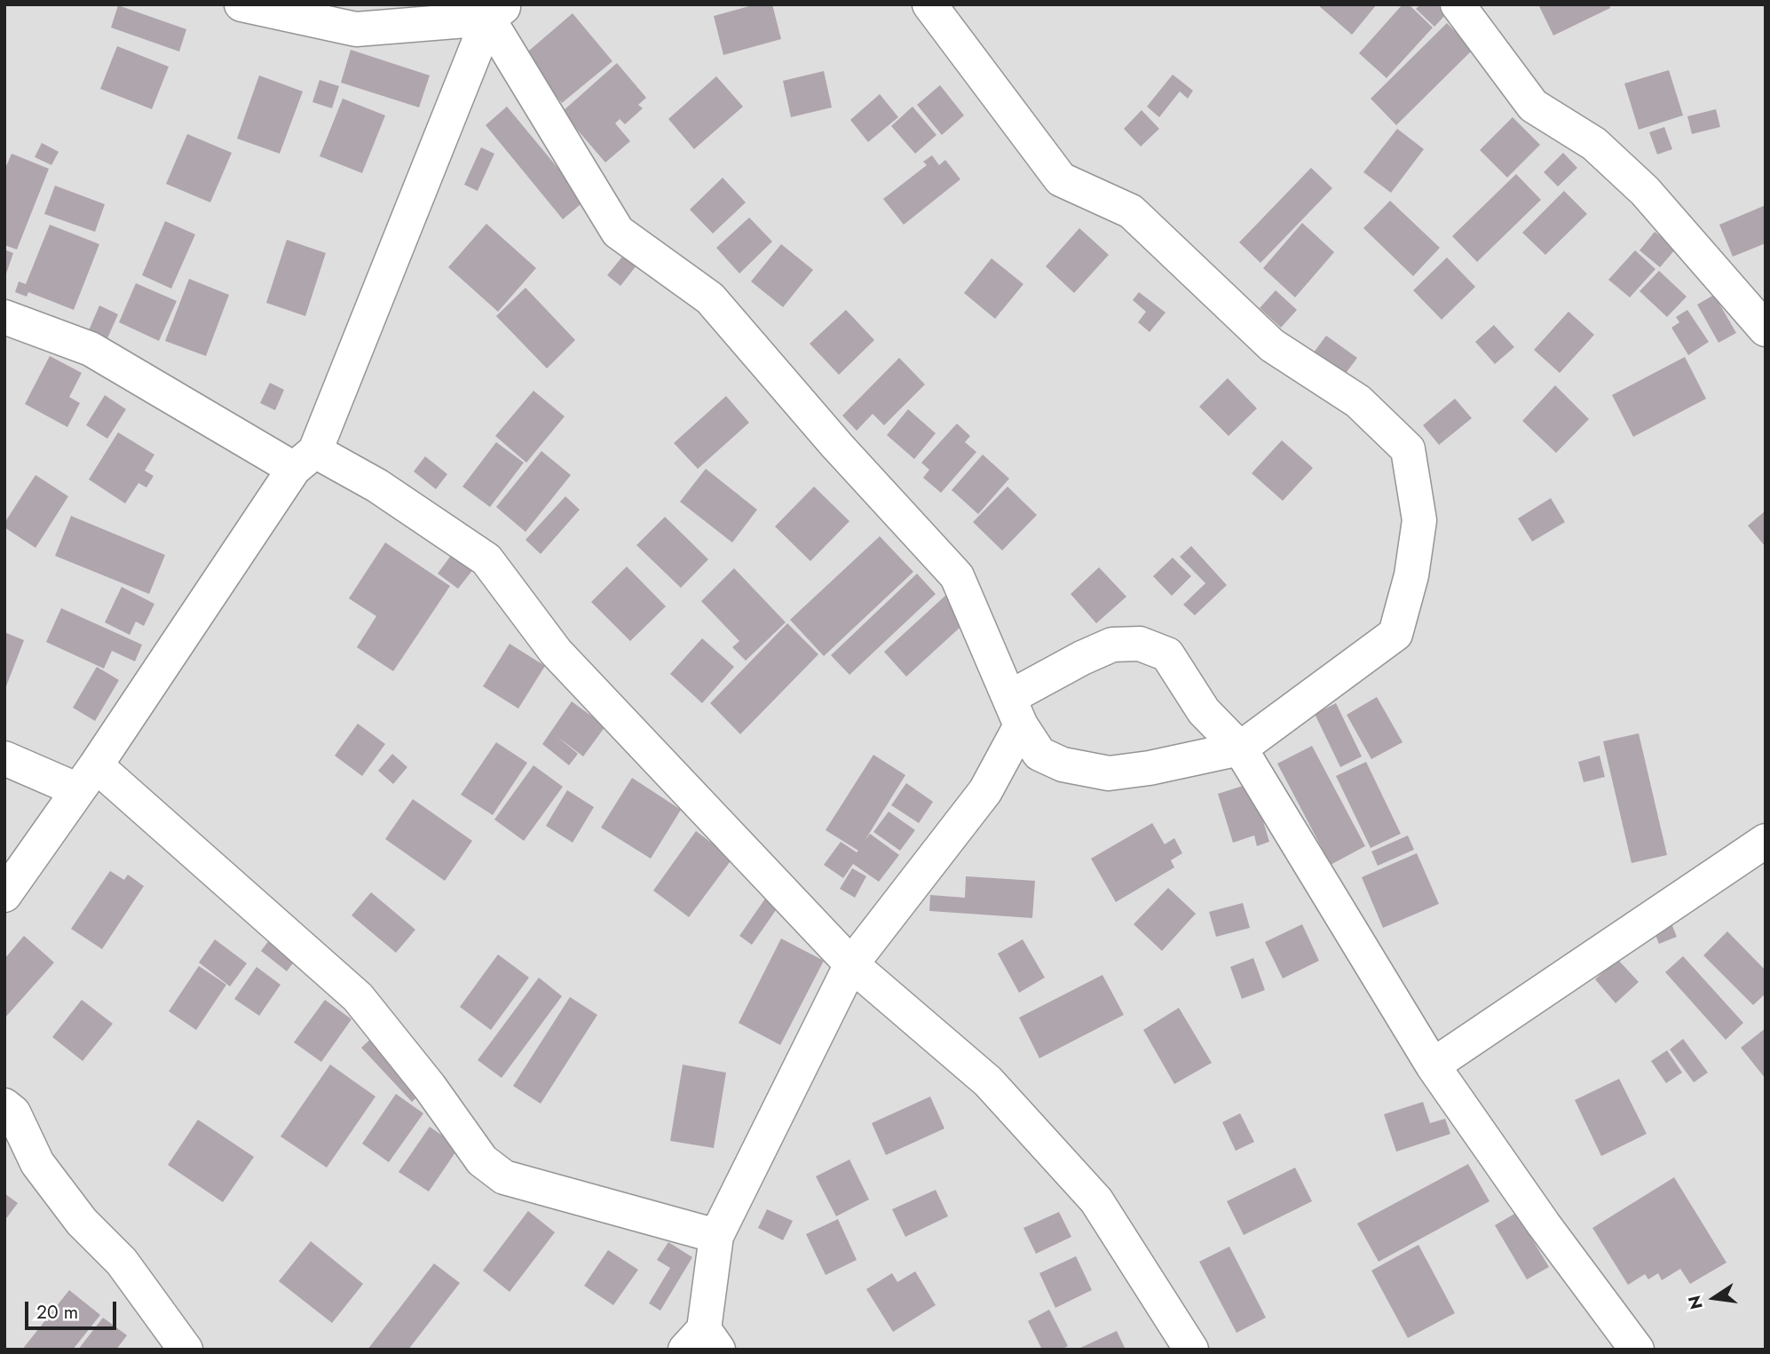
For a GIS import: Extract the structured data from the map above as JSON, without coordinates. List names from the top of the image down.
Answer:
{
  "scale_bar": "20 m",
  "north": "left"
}
